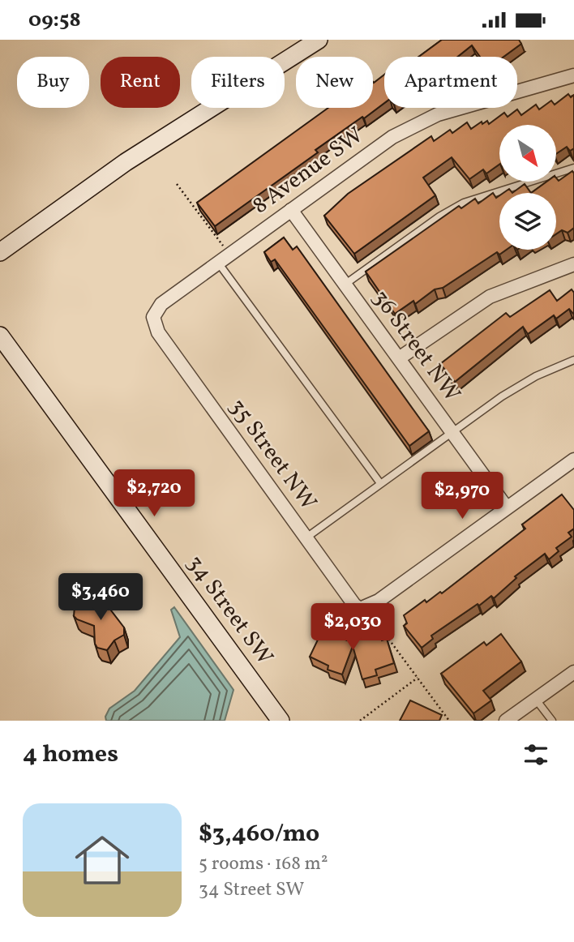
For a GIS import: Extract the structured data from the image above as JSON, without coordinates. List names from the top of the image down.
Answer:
{
  "streets": {
    "main road": ["34 Street SW"],
    "street": ["8 Avenue SW", "36 Street NW", "35 Street NW"]
  },
  "crossings": [
    ["8 Avenue SW", "36 Street NW"],
    ["8 Avenue SW", "35 Street NW"]
  ],
  "north": "bottom right",
  "page": {
    "status": "09:58",
    "chip": [
      "Buy",
      "Rent",
      "Filters",
      "New",
      "Apartment"
    ],
    "price": [
      "$2,720",
      "$2,970",
      "$3,460",
      "$2,030"
    ],
    "heading": "4 homes",
    "list": [
      {
        "name": "$3,460/mo",
        "note": "5 rooms · 168 m² · 34 Street SW"
      }
    ]
  }
}
